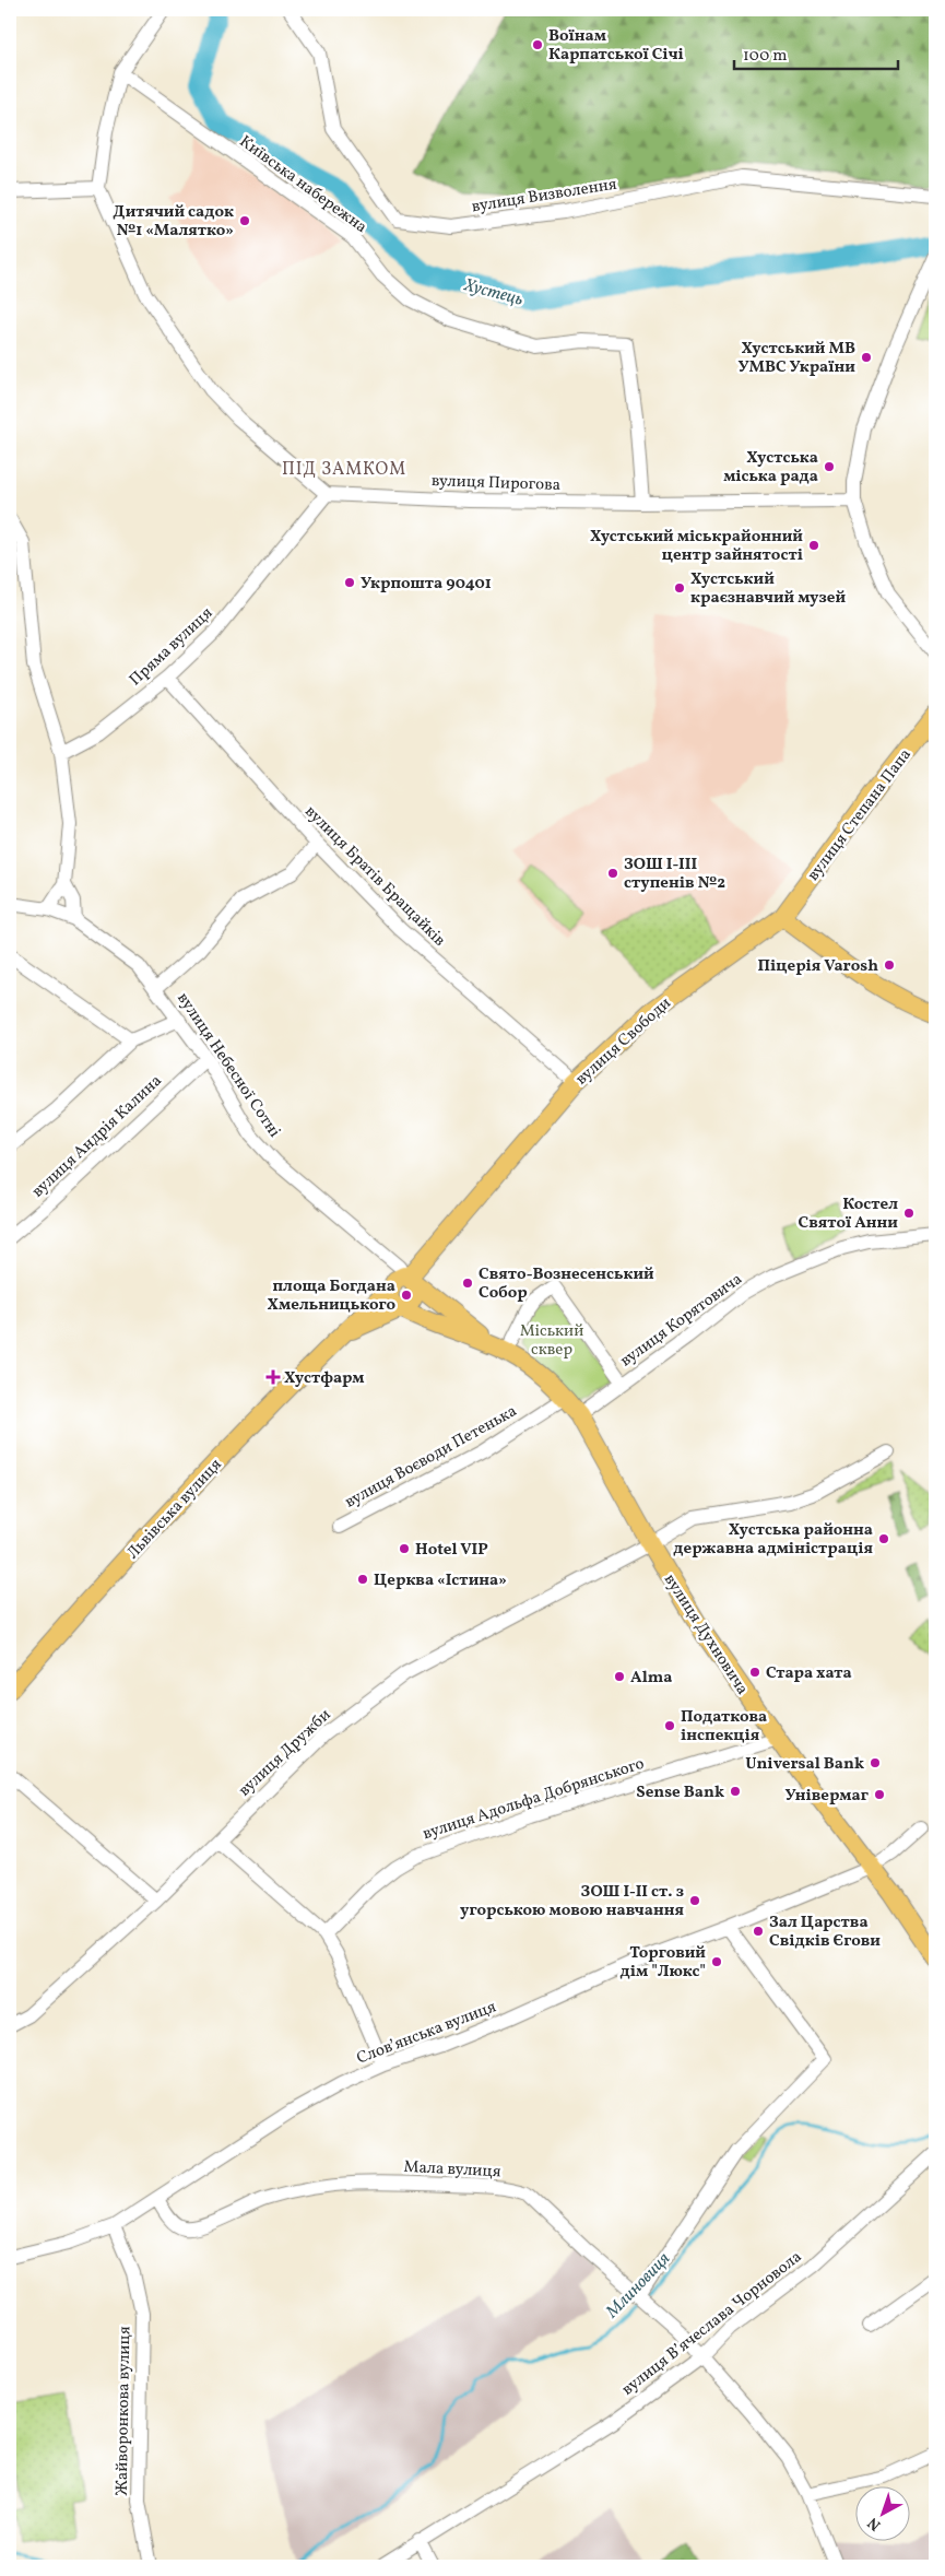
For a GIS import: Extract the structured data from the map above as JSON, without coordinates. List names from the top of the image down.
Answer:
{
  "streets": {
    "main road": [
      "вулиця Степана Папа",
      "вулиця Свободи",
      "Львівська вулиця",
      "вулиця Духновича"
    ],
    "street": [
      "Київська набережна",
      "вулиця Визволення",
      "вулиця Пирогова",
      "Пряма вулиця",
      "вулиця Братів Бращайків",
      "вулиця Небесної Сотні",
      "вулиця Андрія Калина",
      "вулиця Корятовича",
      "вулиця Воєводи Петенька",
      "вулиця Дружби",
      "вулиця Адольфа Добрянського",
      "Словʼянська вулиця",
      "Мала вулиця",
      "вулиця Вʼячеслава Чорновола",
      "Жайворонкова вулиця"
    ]
  },
  "crossings": [
    ["Київська набережна", "вулиця Пирогова"],
    ["вулиця Пирогова", "Пряма вулиця"],
    ["Пряма вулиця", "вулиця Братів Бращайків"],
    ["вулиця Степана Папа", "вулиця Свободи"],
    ["вулиця Братів Бращайків", "вулиця Свободи"],
    ["вулиця Свободи", "вулиця Небесної Сотні"],
    ["вулиця Свободи", "Львівська вулиця"],
    ["вулиця Небесної Сотні", "вулиця Андрія Калина"],
    ["вулиця Небесної Сотні", "Львівська вулиця"],
    ["вулиця Корятовича", "вулиця Духновича"],
    ["вулиця Духновича", "вулиця Дружби"],
    ["вулиця Духновича", "вулиця Адольфа Добрянського"],
    ["вулиця Духновича", "Словʼянська вулиця"],
    ["Словʼянська вулиця", "Мала вулиця"],
    ["Словʼянська вулиця", "Жайворонкова вулиця"],
    ["Мала вулиця", "вулиця Вʼячеслава Чорновола"]
  ],
  "districts": ["ПІД ЗАМКОМ"],
  "water": ["Хустець", "Млиновиця"],
  "parks": ["Міський сквер"],
  "places": {
    "other": [
      "Воїнам Карпатської Січі",
      "Дитячий садок №1 «Малятко»",
      "Хустський МВ УМВС України",
      "Хустська міська рада",
      "Хустський міськрайонний центр зайнятості",
      "Укрпошта 90401",
      "Хустський краєзнавчий музей",
      "ЗОШ І-ІІІ ступенів №2",
      "Піцерія Varosh",
      "Костел Святої Анни",
      "Свято-Вознесенський Собор",
      "площа Богдана Хмельницького",
      "Хустська районна державна адміністрація",
      "Hotel VIP",
      "Церква «Істина»",
      "Стара хата",
      "Alma",
      "Податкова інспекція",
      "Universal Bank",
      "Sense Bank",
      "Універмаг",
      "ЗОШ І-ІІ ст. з угорською мовою навчання",
      "Зал Царства Свідків Єгови",
      "Торговий дім \"Люкс\""
    ],
    "health": ["Хустфарм"]
  },
  "scale_bar": "100 m",
  "north": "bottom left"
}
